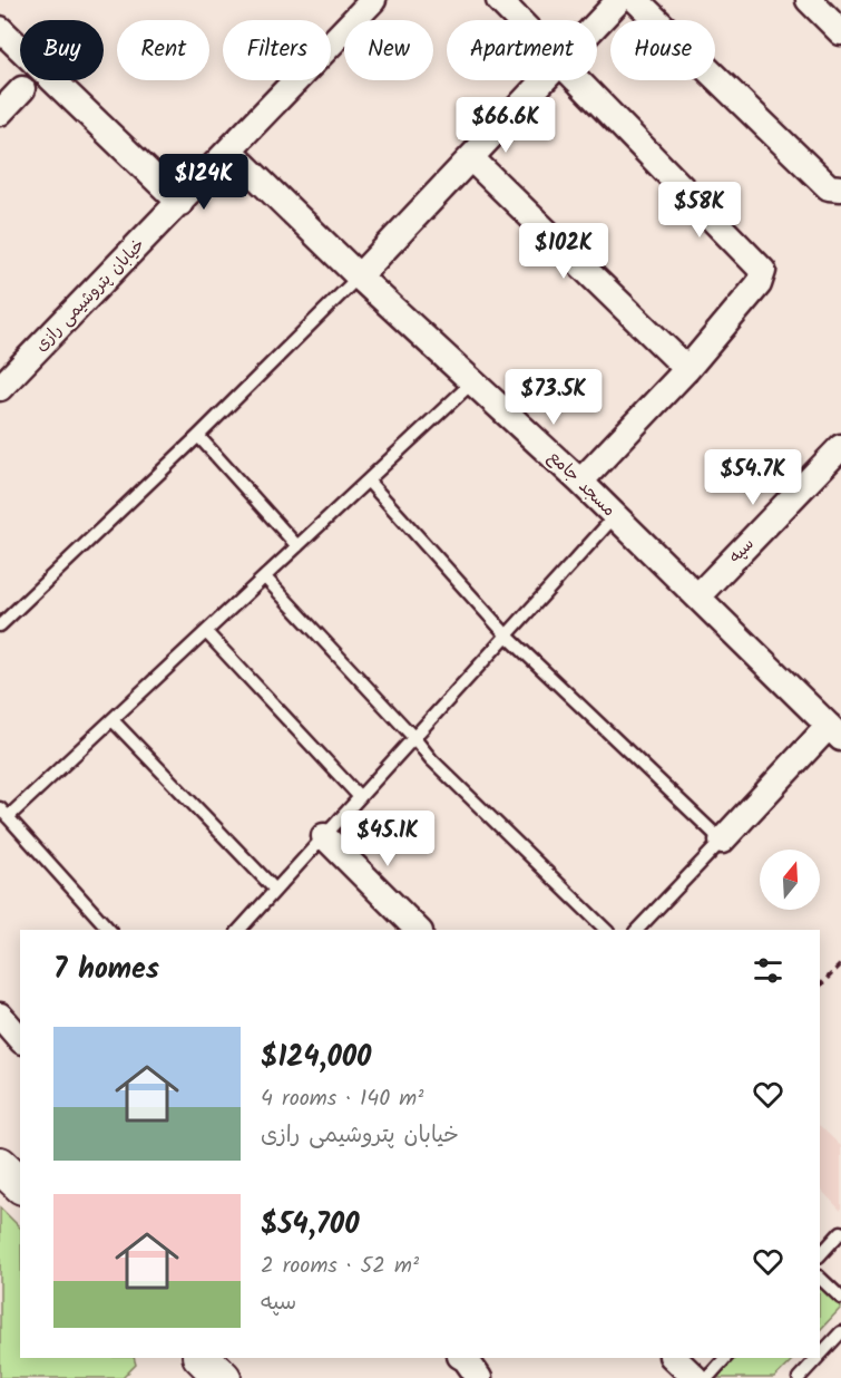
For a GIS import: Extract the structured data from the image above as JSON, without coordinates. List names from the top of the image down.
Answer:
{
  "streets": {
    "street": ["خیابان پتروشیمی رازی", "مسجد جامع", "سپه"]
  },
  "crossings": [
    ["خیابان پتروشیمی رازی", "مسجد جامع"],
    ["مسجد جامع", "سپه"]
  ],
  "north": "top",
  "page": {
    "chip": [
      "Buy",
      "Rent",
      "Filters",
      "New",
      "Apartment",
      "House"
    ],
    "price": [
      "$66.6K",
      "$124K",
      "$58K",
      "$102K",
      "$73.5K",
      "$54.7K",
      "$45.1K"
    ],
    "heading": "7 homes",
    "list": [
      {
        "name": "$124,000",
        "note": "4 rooms · 140 m² · خیابان پتروشیمی رازی"
      },
      {
        "name": "$54,700",
        "note": "2 rooms · 52 m² · سپه"
      }
    ]
  }
}
